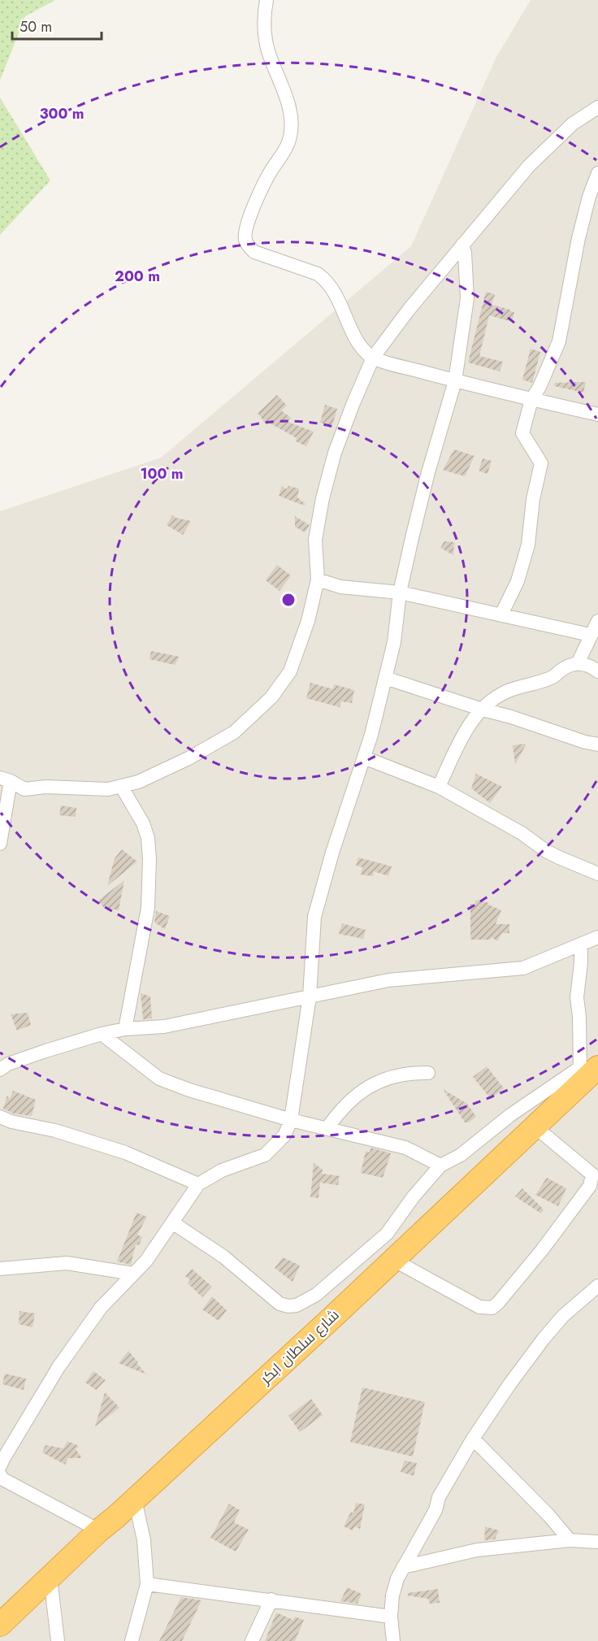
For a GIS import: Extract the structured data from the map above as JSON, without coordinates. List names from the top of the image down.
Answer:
{
  "streets": {
    "highway": ["شارع سلطان ابكر"]
  },
  "scale_bar": "50 m",
  "rings": ["300 m", "200 m", "100 m"]
}
